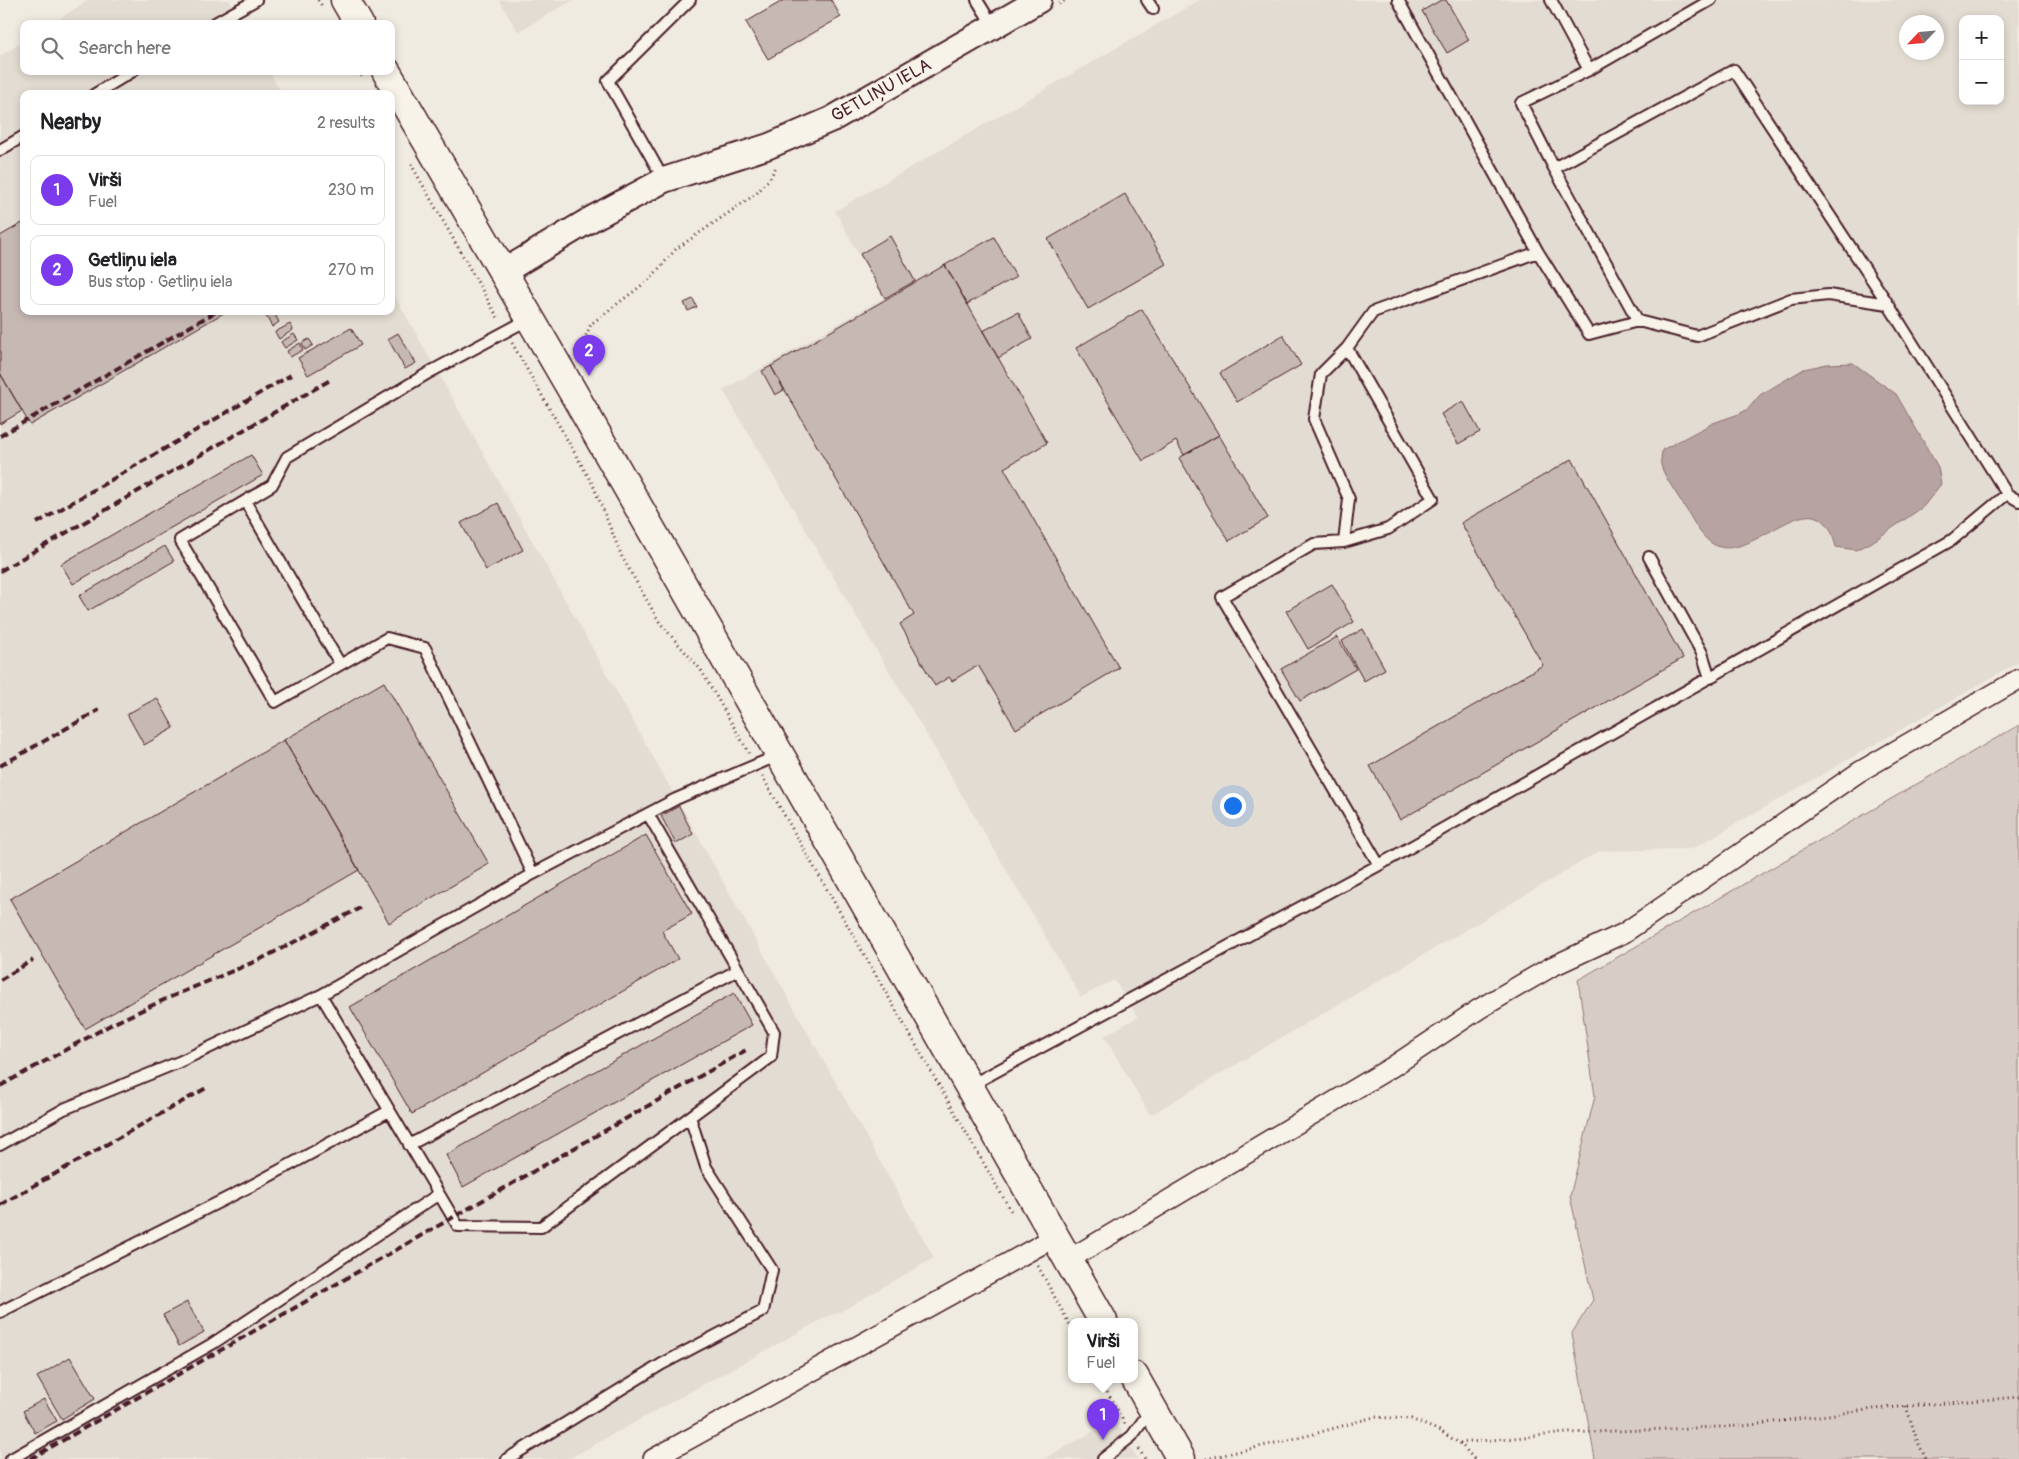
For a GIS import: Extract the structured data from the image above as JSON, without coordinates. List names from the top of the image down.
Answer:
{
  "streets": {
    "street": ["GETLIŅU IELA"]
  },
  "north": "bottom left",
  "page": {
    "map_buttons": ["+", "−"],
    "search": "Search here",
    "heading": ["Nearby", "2 results"],
    "list": [
      {
        "mark": "1",
        "name": "Virši",
        "note": "Fuel",
        "value": "230 m"
      },
      {
        "mark": "2",
        "name": "Getliņu iela",
        "note": "Bus stop · Getliņu iela",
        "value": "270 m"
      }
    ],
    "pins": ["2", "1"],
    "popup": ["Virši", "Fuel"]
  }
}
